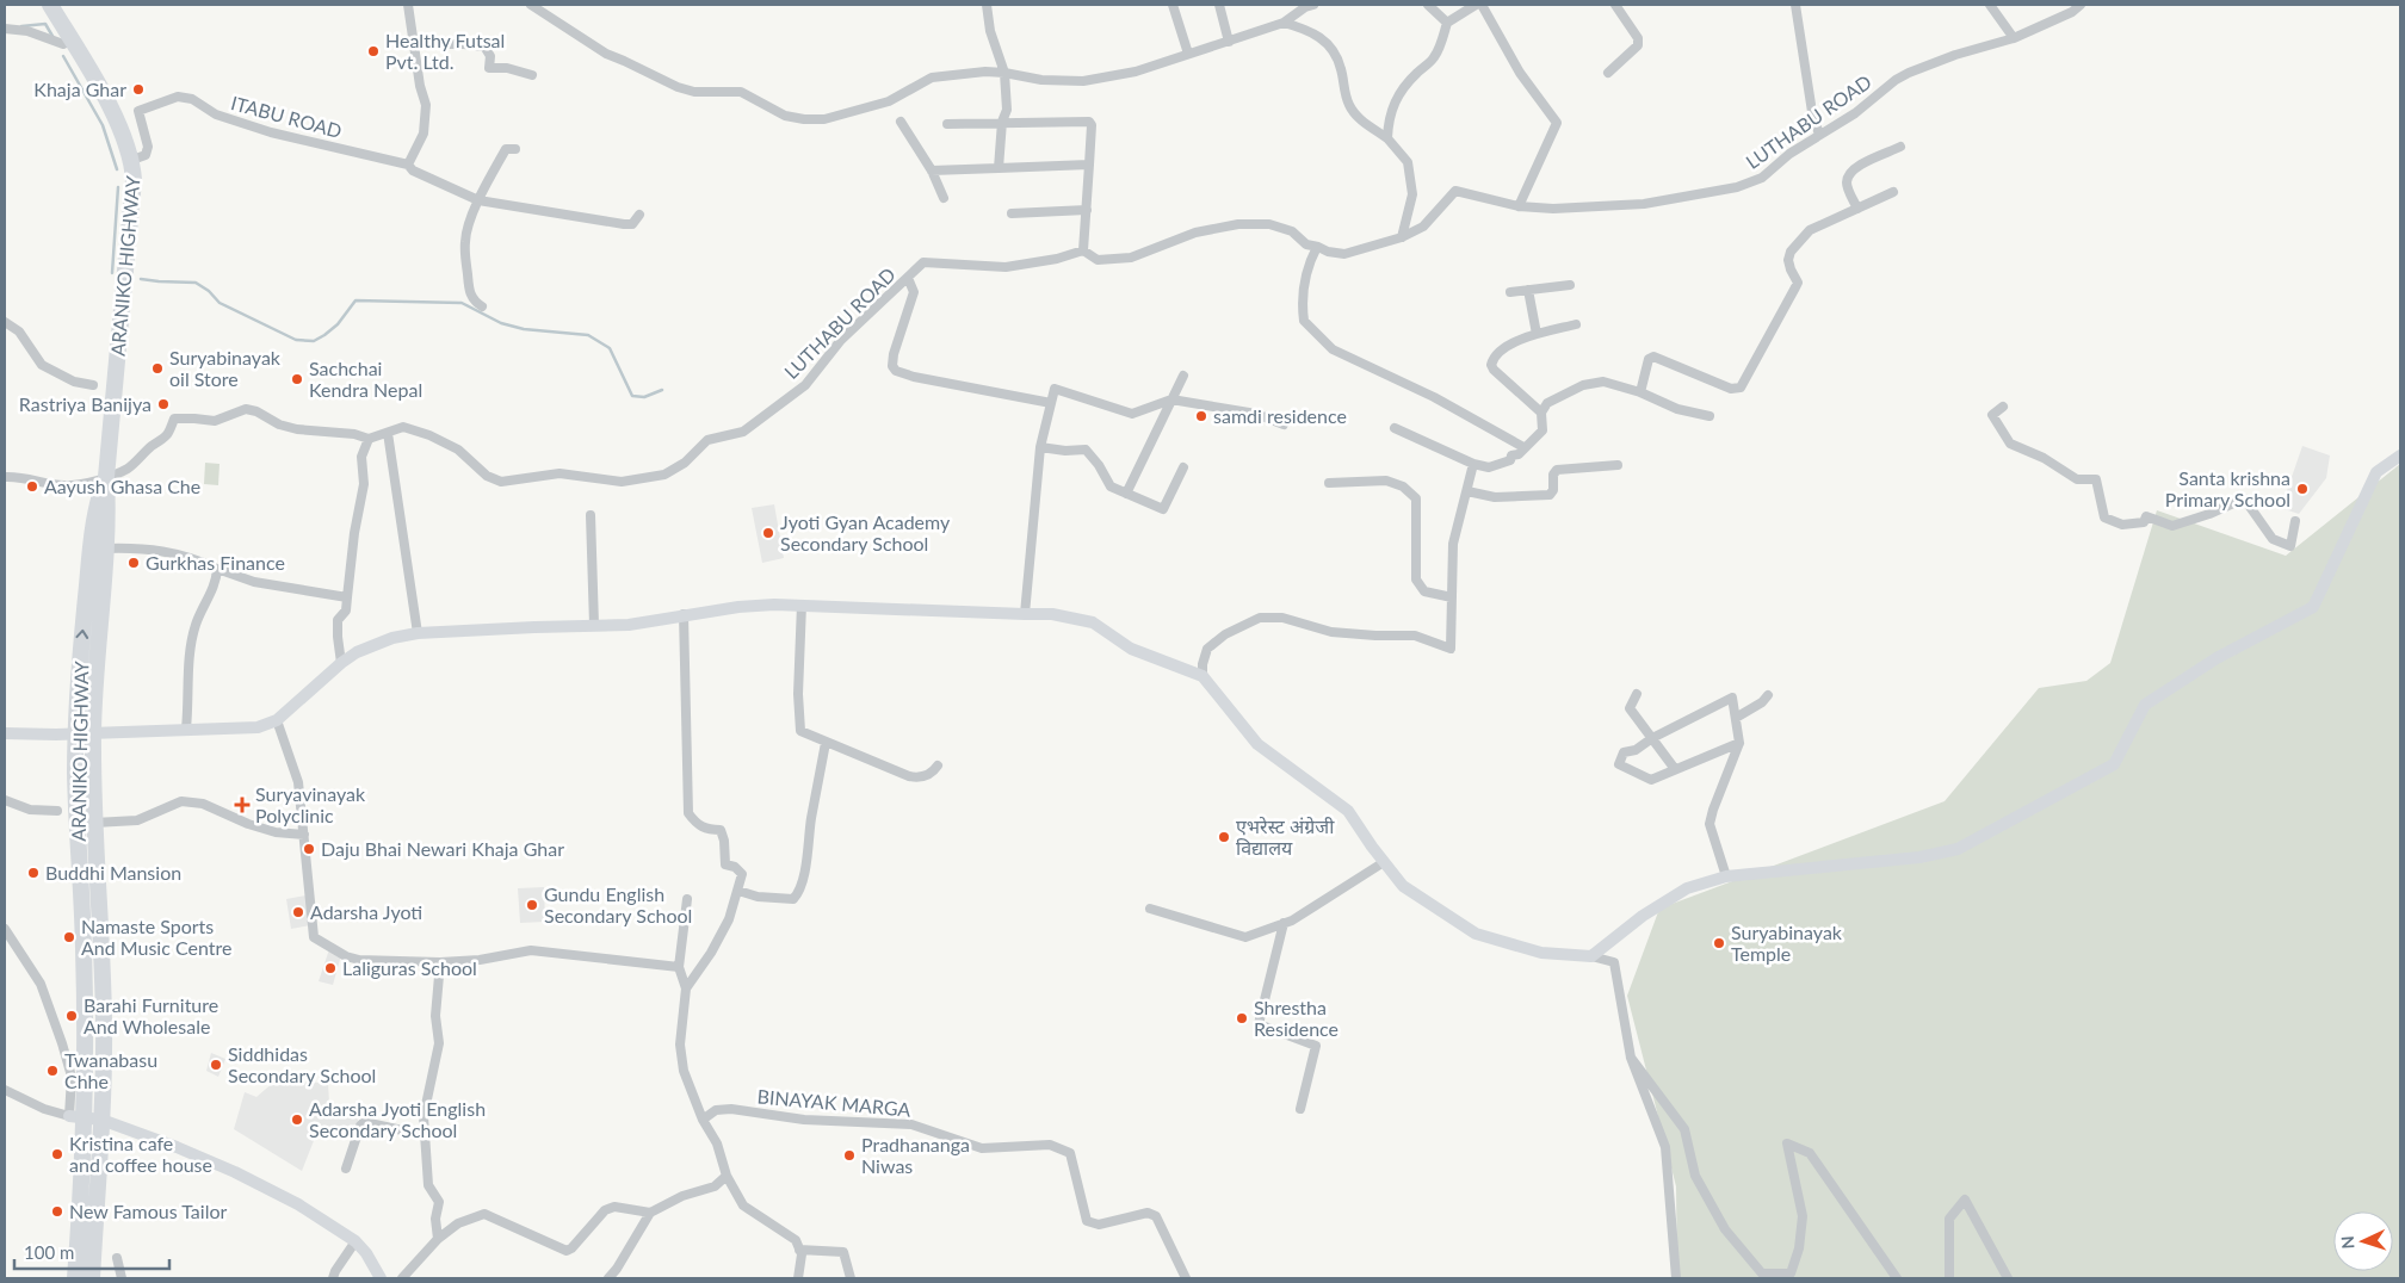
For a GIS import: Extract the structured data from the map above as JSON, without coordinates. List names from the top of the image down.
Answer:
{
  "streets": {
    "highway": ["ARANIKO HIGHWAY"],
    "street": ["ITABU ROAD", "LUTHABU ROAD", "BINAYAK MARGA"]
  },
  "crossings": [
    ["ITABU ROAD", "ARANIKO HIGHWAY"]
  ],
  "places": {
    "other": [
      "Healthy Futsal Pvt. Ltd.",
      "Khaja Ghar",
      "Suryabinayak oil Store",
      "Sachchai Kendra Nepal",
      "Rastriya Banijya",
      "samdi residence",
      "Aayush Ghasa Che",
      "Santa krishna Primary School",
      "Jyoti Gyan Academy Secondary School",
      "Gurkhas Finance",
      "एभरेस्ट अंग्रेजी विद्यालय",
      "Daju Bhai Newari Khaja Ghar",
      "Buddhi Mansion",
      "Gundu English Secondary School",
      "Adarsha Jyoti",
      "Namaste Sports And Music Centre",
      "Suryabinayak Temple",
      "Laliguras School",
      "Barahi Furniture And Wholesale",
      "Shrestha Residence",
      "Siddhidas Secondary School",
      "Twanabasu Chhe",
      "Adarsha Jyoti English Secondary School",
      "Kristina cafe and coffee house",
      "Pradhananga Niwas",
      "New Famous Tailor"
    ],
    "health": ["Suryavinayak Polyclinic"]
  },
  "scale_bar": "100 m",
  "north": "left"
}
